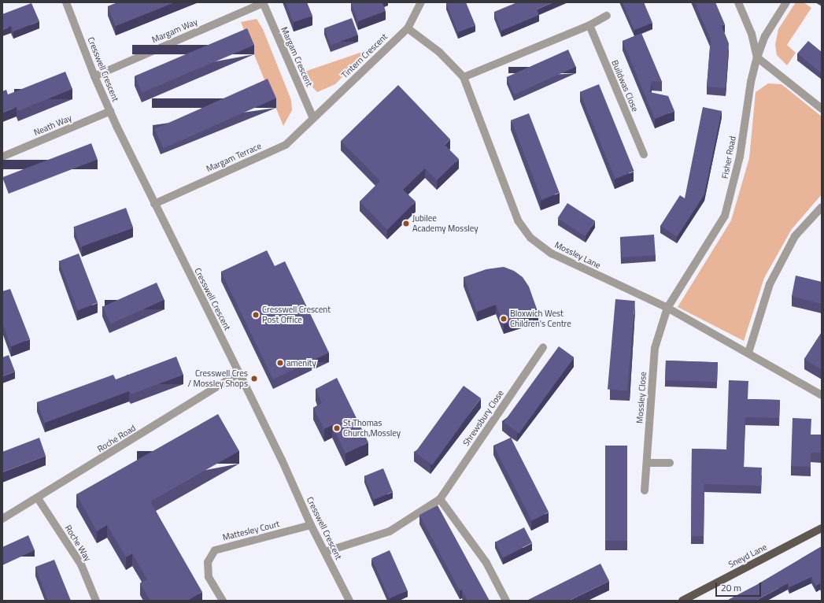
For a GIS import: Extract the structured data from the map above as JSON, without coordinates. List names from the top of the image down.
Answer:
{
  "streets": {
    "main road": ["Sneyd Lane"],
    "street": [
      "Margam Way",
      "Tintern Crescent",
      "Margam Crescent",
      "Cresswell Crescent",
      "Buildwas Close",
      "Neath Way",
      "Margam Terrace",
      "Fisher Road",
      "Mossley Lane",
      "Mossley Close",
      "Shrewsbury Close",
      "Roche Road",
      "Mattesley Court",
      "Roche Way"
    ]
  },
  "crossings": [
    ["Margam Way", "Margam Crescent"],
    ["Margam Way", "Cresswell Crescent"],
    ["Tintern Crescent", "Margam Crescent"],
    ["Tintern Crescent", "Margam Terrace"],
    ["Tintern Crescent", "Mossley Lane"],
    ["Margam Crescent", "Margam Terrace"],
    ["Cresswell Crescent", "Neath Way"],
    ["Cresswell Crescent", "Margam Terrace"],
    ["Cresswell Crescent", "Shrewsbury Close"],
    ["Cresswell Crescent", "Roche Road"],
    ["Cresswell Crescent", "Mattesley Court"],
    ["Fisher Road", "Mossley Lane"],
    ["Fisher Road", "Mossley Close"],
    ["Mossley Lane", "Mossley Close"],
    ["Roche Road", "Roche Way"]
  ],
  "places": [
    "Jubilee Academy Mossley",
    "Cresswell Crescent Post Office",
    "Bloxwich West Children's Centre",
    "amenity",
    "Cresswell Cres / Mossley Shops",
    "St Thomas Church,Mossley"
  ],
  "scale_bar": "20 m"
}
